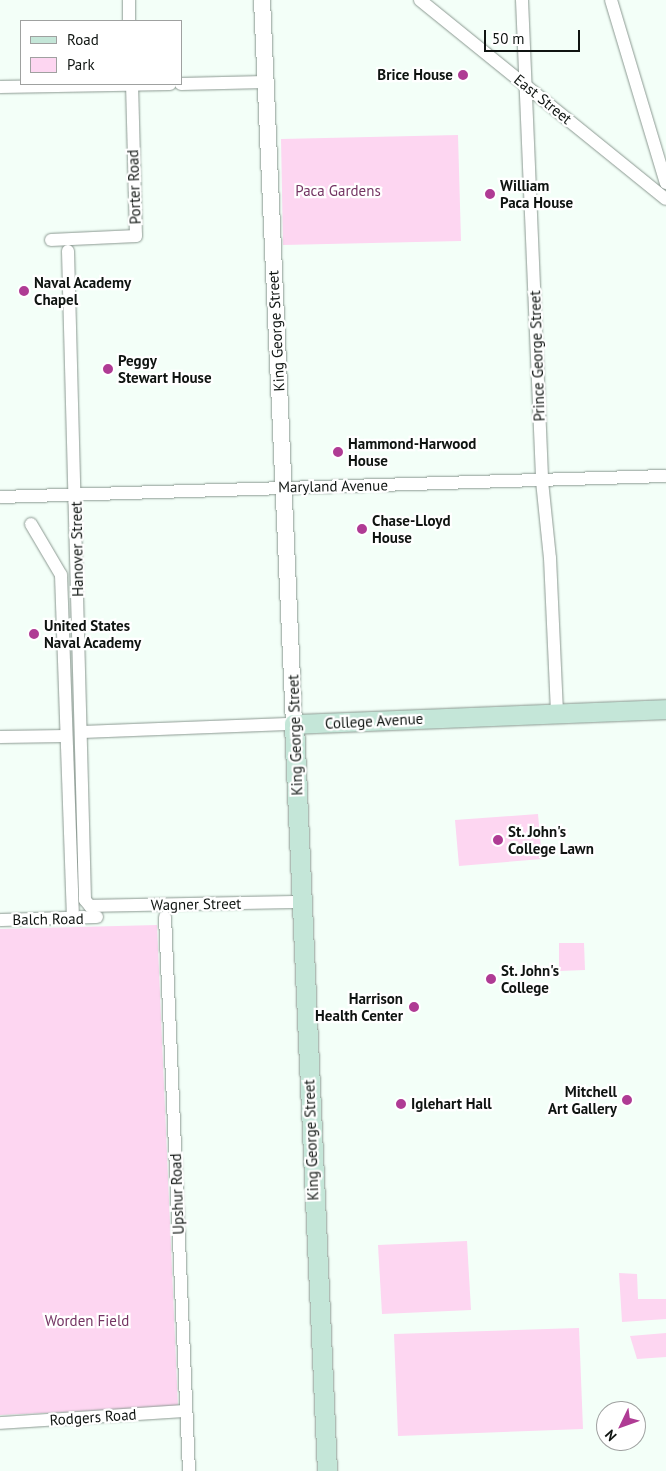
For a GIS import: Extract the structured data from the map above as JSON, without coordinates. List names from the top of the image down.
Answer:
{
  "streets": {
    "main road": ["King George Street", "College Avenue"],
    "street": [
      "East Street",
      "Porter Road",
      "Prince George Street",
      "Maryland Avenue",
      "Hanover Street",
      "Wagner Street",
      "Balch Road",
      "Upshur Road",
      "Rodgers Road"
    ]
  },
  "crossings": [
    ["East Street", "Prince George Street"],
    ["King George Street", "Maryland Avenue"],
    ["King George Street", "College Avenue"],
    ["King George Street", "Wagner Street"],
    ["Prince George Street", "Maryland Avenue"],
    ["Prince George Street", "College Avenue"],
    ["Maryland Avenue", "Hanover Street"],
    ["Hanover Street", "College Avenue"],
    ["Hanover Street", "Wagner Street"],
    ["Upshur Road", "Rodgers Road"]
  ],
  "parks": ["Paca Gardens", "Worden Field"],
  "places": [
    "Brice House",
    "William Paca House",
    "Naval Academy Chapel",
    "Peggy Stewart House",
    "Hammond-Harwood House",
    "Chase-Lloyd House",
    "United States Naval Academy",
    "St. John's College Lawn",
    "St. John's College",
    "Harrison Health Center",
    "Mitchell Art Gallery",
    "Iglehart Hall"
  ],
  "legend": ["Road", "Park"],
  "scale_bar": "50 m",
  "north": "bottom left"
}
